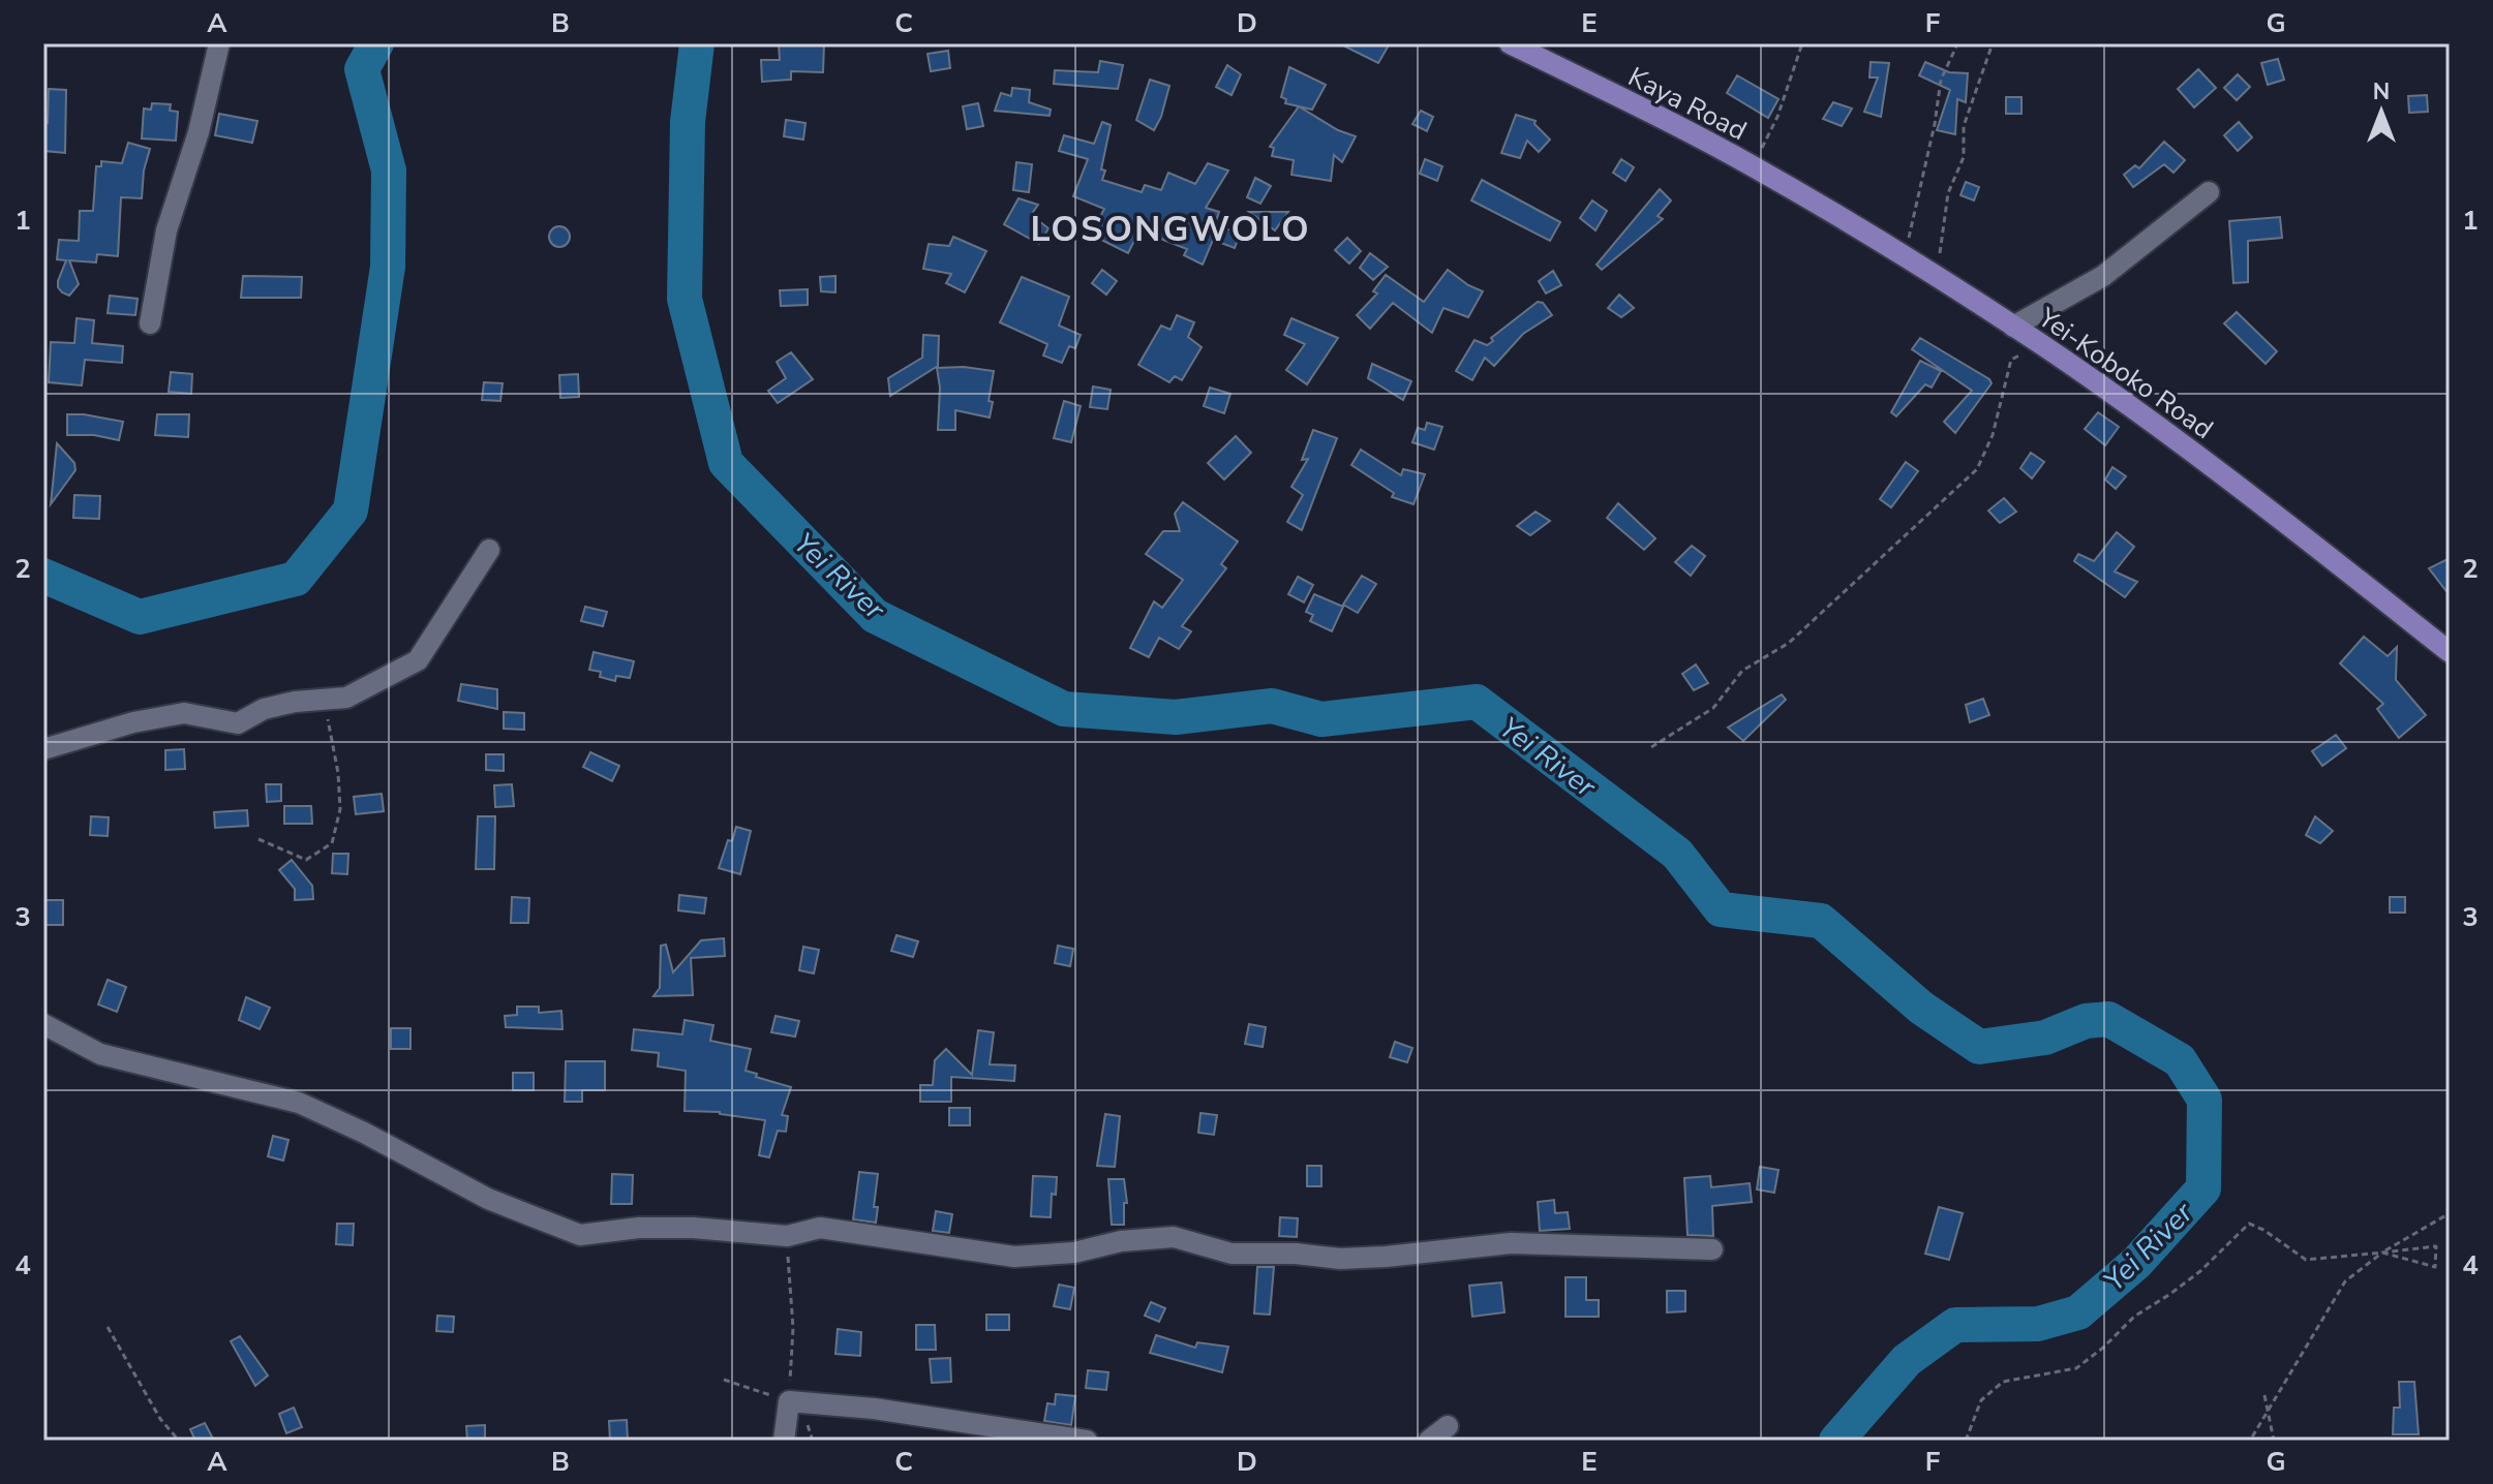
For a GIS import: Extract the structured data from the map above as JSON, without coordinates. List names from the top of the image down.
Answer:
{
  "streets": {
    "main road": ["Kaya Road", "Yei-Koboko Road"]
  },
  "crossings": [
    ["Kaya Road", "Yei-Koboko Road"]
  ],
  "districts": ["LOSONGWOLO"],
  "water": ["Yei River"],
  "north": "top",
  "grid": {
    "columns": [
      "A",
      "B",
      "C",
      "D",
      "E",
      "F",
      "G"
    ],
    "rows": [
      "1",
      "2",
      "3",
      "4"
    ]
  }
}
